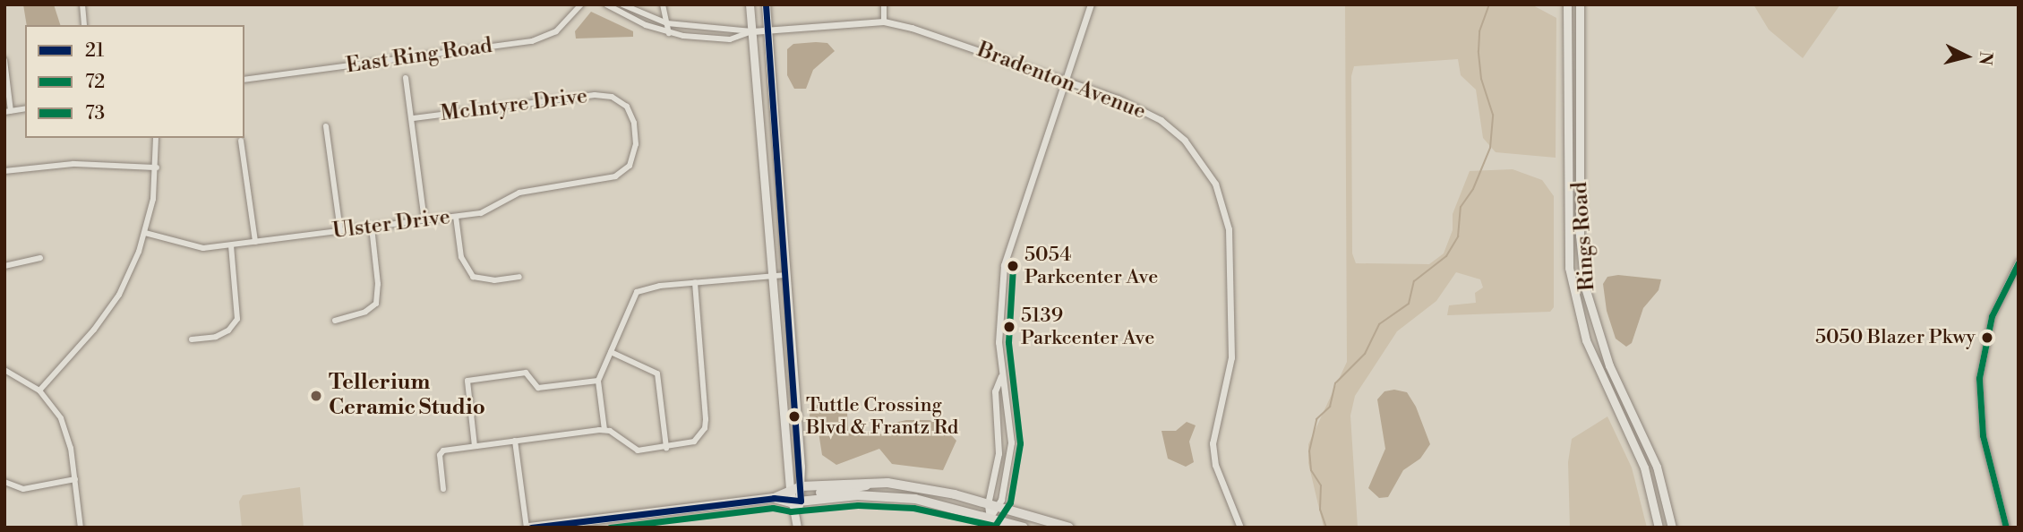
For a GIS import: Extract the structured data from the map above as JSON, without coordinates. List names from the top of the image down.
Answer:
{
  "streets": {
    "main road": ["Rings Road"],
    "street": [
      "East Ring Road",
      "Bradenton Avenue",
      "McIntyre Drive",
      "Ulster Drive"
    ]
  },
  "crossings": [
    ["McIntyre Drive", "Ulster Drive"]
  ],
  "places": [
    "5054 Parkcenter Ave",
    "5139 Parkcenter Ave",
    "5050 Blazer Pkwy",
    "Tellerium Ceramic Studio",
    "Tuttle Crossing Blvd & Frantz Rd"
  ],
  "lines": ["transit line 21", "transit line 73", "transit line 72"],
  "legend": ["21", "72", "73"],
  "north": "right"
}
